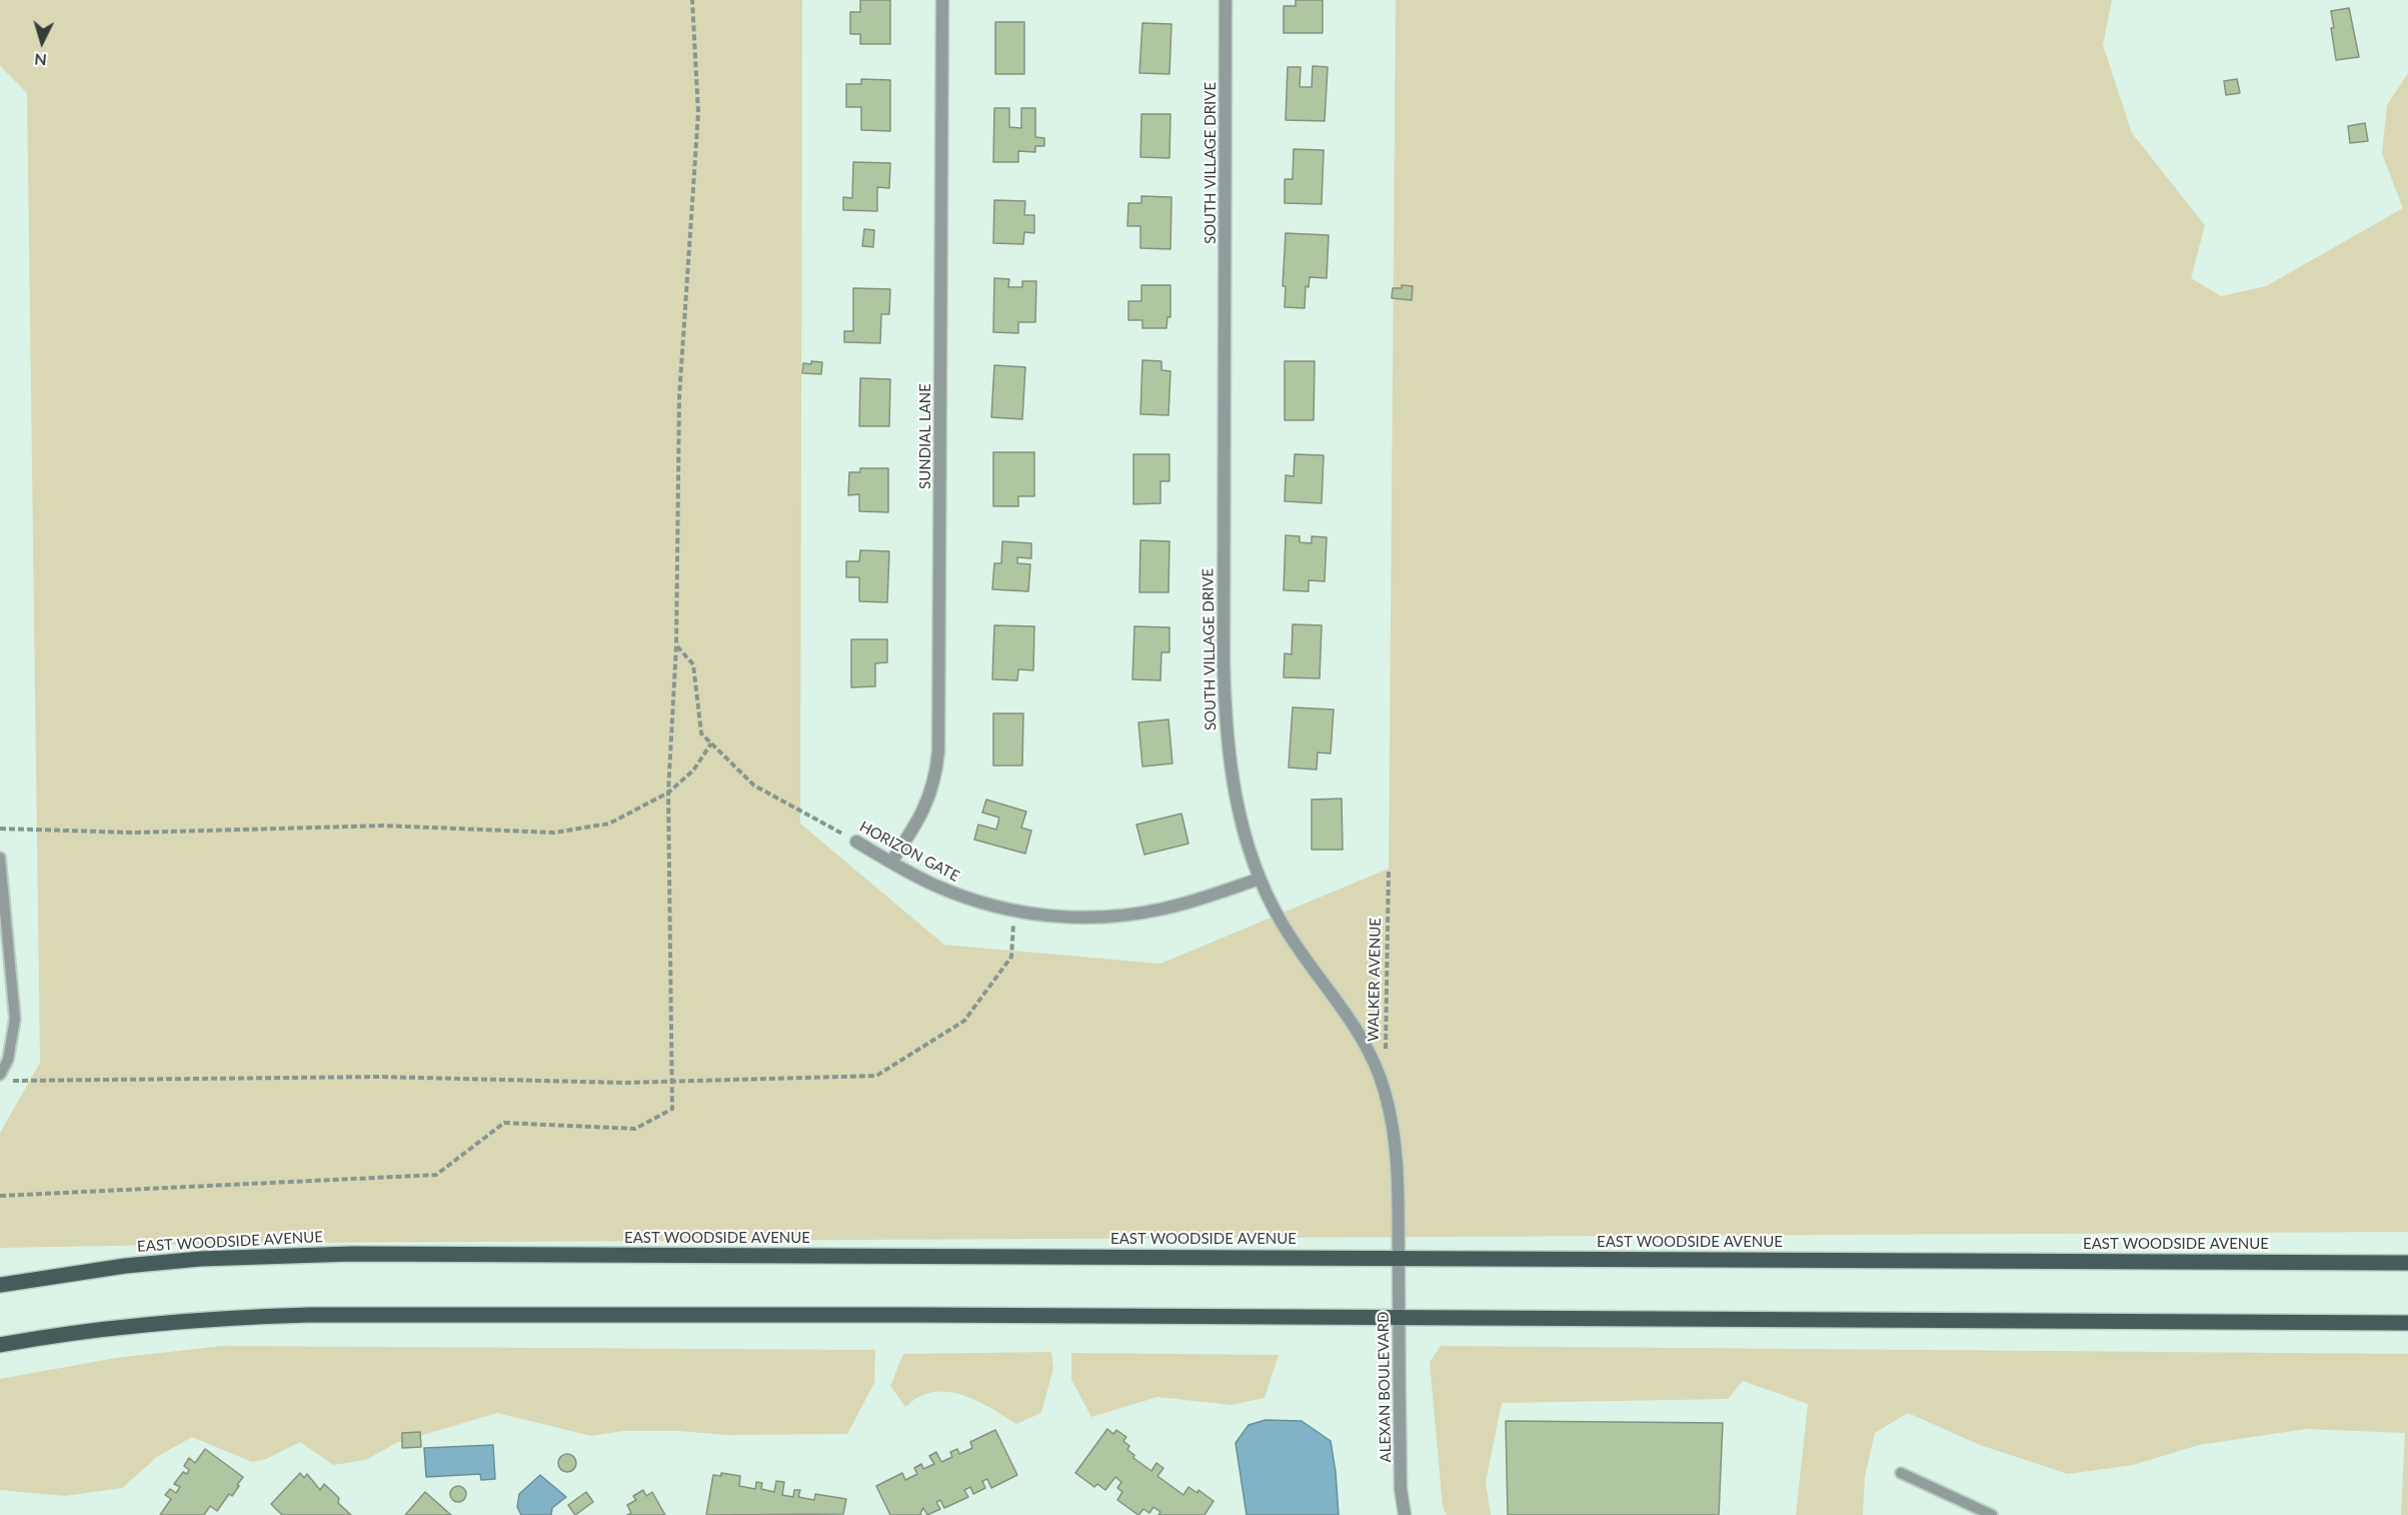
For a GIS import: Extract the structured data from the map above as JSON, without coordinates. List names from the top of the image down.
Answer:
{
  "streets": {
    "main road": ["EAST WOODSIDE AVENUE"],
    "street": [
      "SOUTH VILLAGE DRIVE",
      "SUNDIAL LANE",
      "HORIZON GATE",
      "ALEXAN BOULEVARD"
    ],
    "path": ["WALKER AVENUE"]
  },
  "crossings": [
    ["SOUTH VILLAGE DRIVE", "HORIZON GATE"],
    ["SOUTH VILLAGE DRIVE", "EAST WOODSIDE AVENUE"],
    ["SOUTH VILLAGE DRIVE", "ALEXAN BOULEVARD"],
    ["SUNDIAL LANE", "HORIZON GATE"],
    ["EAST WOODSIDE AVENUE", "ALEXAN BOULEVARD"]
  ],
  "north": "bottom"
}
